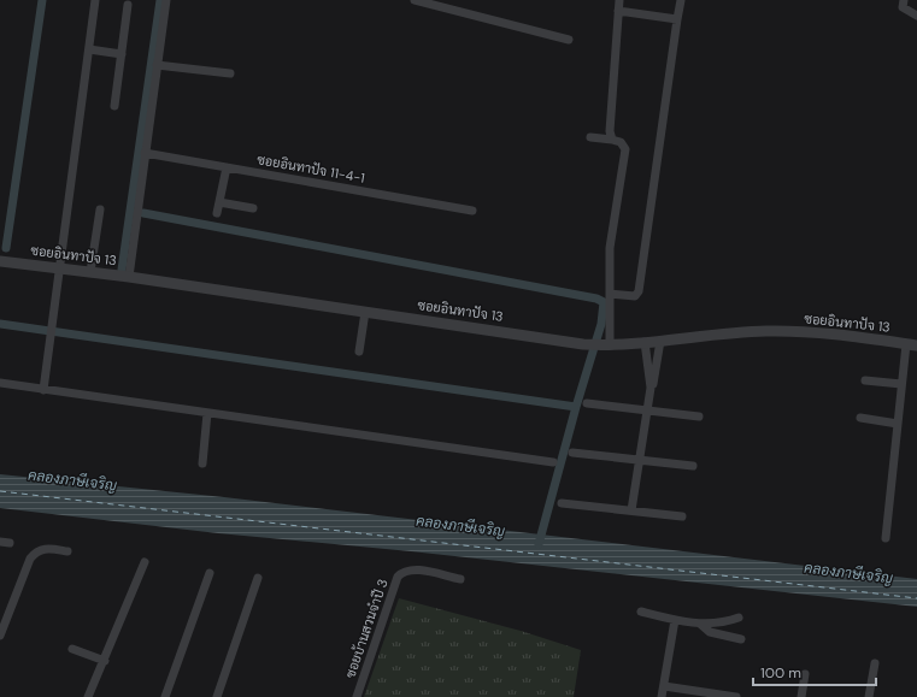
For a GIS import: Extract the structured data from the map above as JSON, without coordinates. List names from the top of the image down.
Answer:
{
  "streets": {
    "street": ["ซอยอินทาปัจ 11-4-1", "ซอยอินทาปัจ 13", "ซอยบ้านสวนจำปี 3"]
  },
  "water": ["คลองภาษีเจริญ"],
  "scale_bar": "100 m"
}
